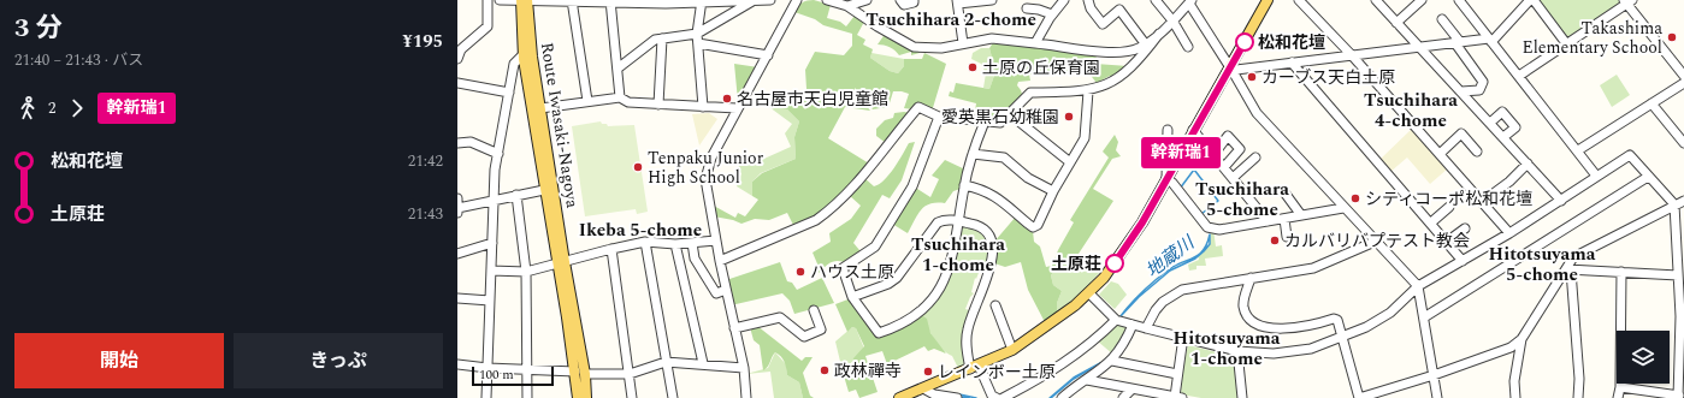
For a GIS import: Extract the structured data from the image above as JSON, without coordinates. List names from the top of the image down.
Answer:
{
  "streets": {
    "main road": ["Route Iwasaki-Nagoya"]
  },
  "districts": [
    "Tsuchihara 2-chome",
    "Tsuchihara 4-chome",
    "Tsuchihara 5-chome",
    "Ikeba 5-chome",
    "Tsuchihara 1-chome",
    "Hitotsuyama 5-chome",
    "Hitotsuyama 1-chome"
  ],
  "water": ["地蔵川"],
  "places": [
    "Takashima Elementary School",
    "松和花壇",
    "土原の丘保育園",
    "カーブス天白土原",
    "名古屋市天白児童館",
    "愛英黒石幼稚園",
    "Tenpaku Junior High School",
    "シティコーポ松和花壇",
    "カルバリバプテスト教会",
    "土原荘",
    "ハウス土原",
    "政林禪寺",
    "レインボー土原"
  ],
  "lines": ["bus line 幹新瑞1"],
  "scale_bar": "100 m",
  "page": {
    "heading": ["3 分", "21:40 – 21:43 · バス", "¥195"],
    "on_map": "幹新瑞1",
    "legs": ["2", "幹新瑞1"],
    "list": [
      {
        "name": "松和花壇",
        "value": "21:42"
      },
      {
        "name": "土原荘",
        "value": "21:43"
      }
    ],
    "buttons": ["開始", "きっぷ"],
    "scale": "100 m"
  }
}
